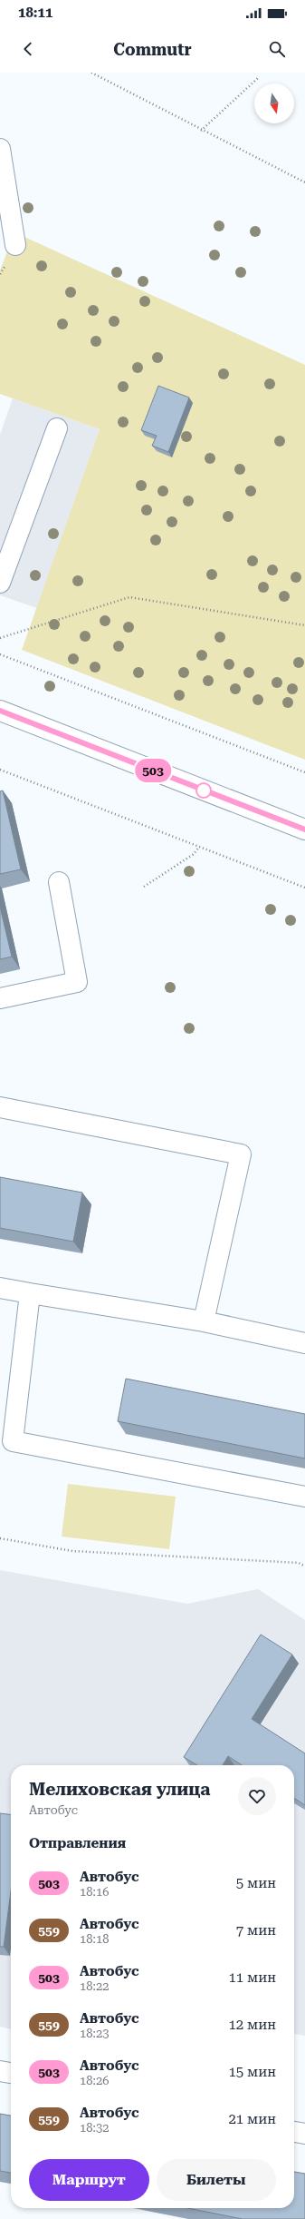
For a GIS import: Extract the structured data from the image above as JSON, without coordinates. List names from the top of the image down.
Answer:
{
  "lines": ["bus line 503"],
  "north": "bottom",
  "page": {
    "status": "18:11",
    "header": "Commutr",
    "on_map": "503",
    "heading": [
      ["Мелиховская улица", "Автобус"],
      "Отправления"
    ],
    "list": [
      {
        "mark": "503",
        "name": "Автобус",
        "note": "18:16",
        "value": "5 мин"
      },
      {
        "mark": "559",
        "name": "Автобус",
        "note": "18:18",
        "value": "7 мин"
      },
      {
        "mark": "503",
        "name": "Автобус",
        "note": "18:22",
        "value": "11 мин"
      },
      {
        "mark": "559",
        "name": "Автобус",
        "note": "18:23",
        "value": "12 мин"
      },
      {
        "mark": "503",
        "name": "Автобус",
        "note": "18:26",
        "value": "15 мин"
      },
      {
        "mark": "559",
        "name": "Автобус",
        "note": "18:32",
        "value": "21 мин"
      }
    ],
    "buttons": ["Маршрут", "Билеты"]
  }
}
